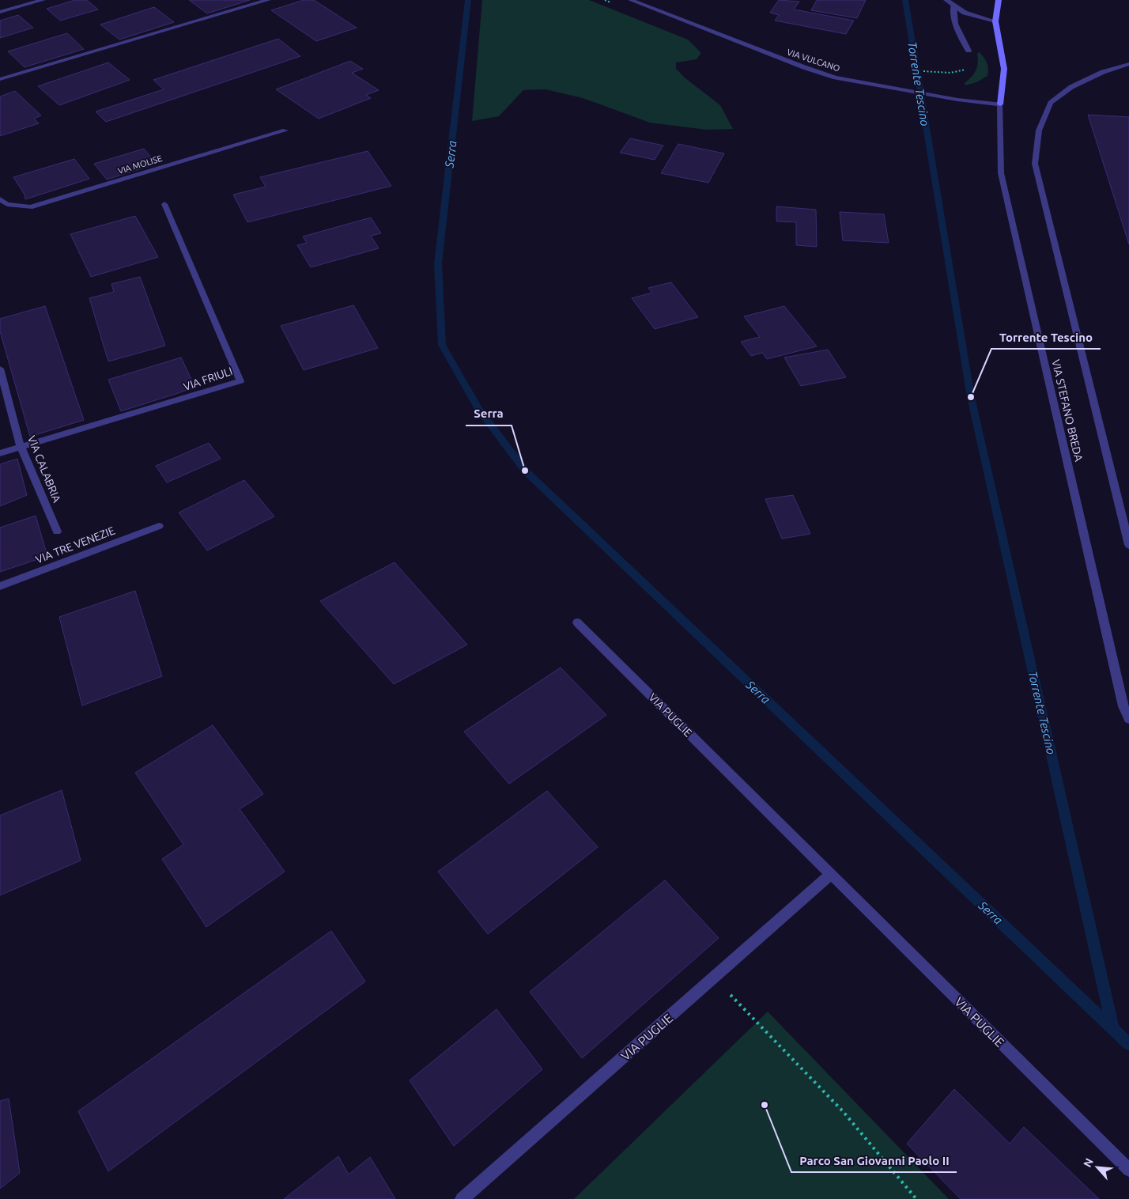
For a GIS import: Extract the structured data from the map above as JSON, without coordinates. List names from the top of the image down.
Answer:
{
  "streets": {
    "street": [
      "VIA VULCANO",
      "VIA MOLISE",
      "VIA FRIULI",
      "VIA STEFANO BREDA",
      "VIA CALABRIA",
      "VIA TRE VENEZIE",
      "VIA PUGLIE"
    ]
  },
  "crossings": [
    ["VIA VULCANO", "VIA STEFANO BREDA"],
    ["VIA FRIULI", "VIA CALABRIA"]
  ],
  "water": ["Torrente Tescino", "Serra"],
  "places": ["Torrente Tescino", "Serra", "Parco San Giovanni Paolo II"],
  "north": "top left"
}
